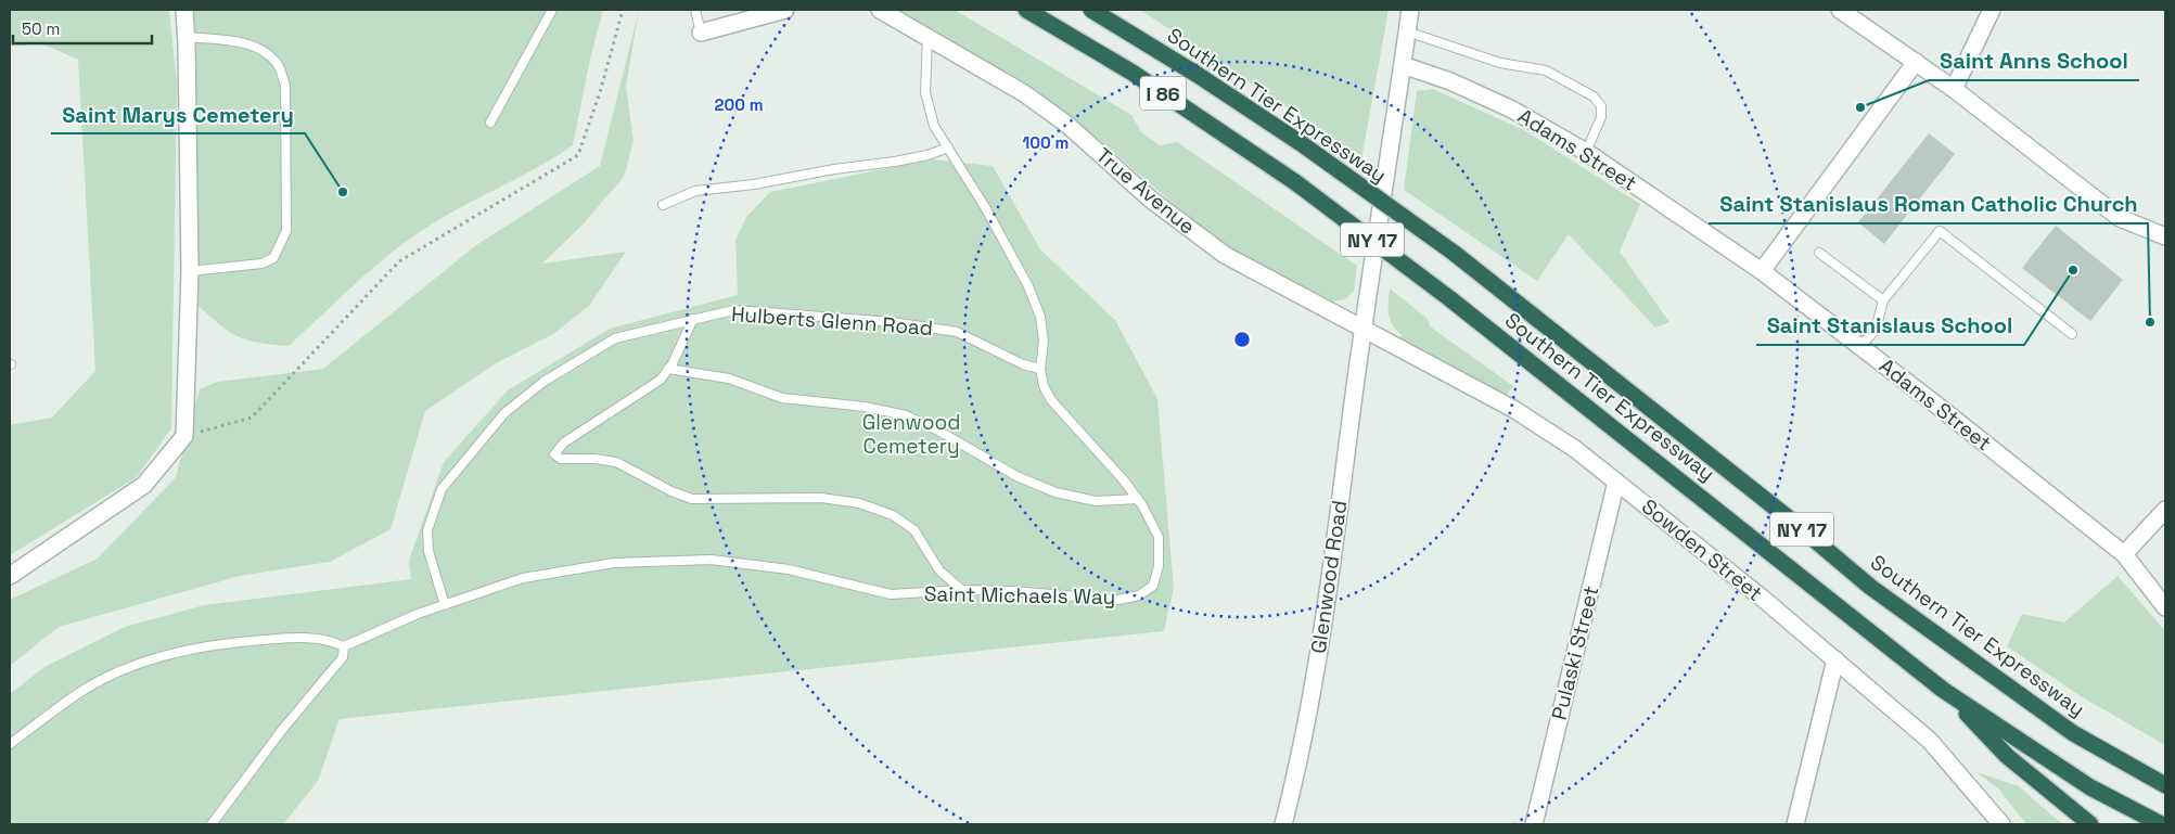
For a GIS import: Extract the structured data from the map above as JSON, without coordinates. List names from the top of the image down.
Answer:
{
  "streets": {
    "highway": ["I 86", "Southern Tier Expressway", "NY 17"],
    "street": [
      "Adams Street",
      "True Avenue",
      "Sowden Street",
      "Glenwood Road",
      "Pulaski Street"
    ],
    "lane": ["Hulberts Glenn Road", "Saint Michaels Way"]
  },
  "crossings": [
    ["Adams Street", "Glenwood Road"],
    ["True Avenue", "Sowden Street"],
    ["True Avenue", "Glenwood Road"],
    ["True Avenue", "Saint Michaels Way"],
    ["Hulberts Glenn Road", "Saint Michaels Way"],
    ["Sowden Street", "Glenwood Road"],
    ["Sowden Street", "Pulaski Street"]
  ],
  "parks": ["Glenwood Cemetery"],
  "places": [
    "Saint Anns School",
    "Saint Marys Cemetery",
    "Saint Stanislaus School",
    "Saint Stanislaus Roman Catholic Church"
  ],
  "scale_bar": "50 m",
  "rings": ["200 m", "100 m"]
}
